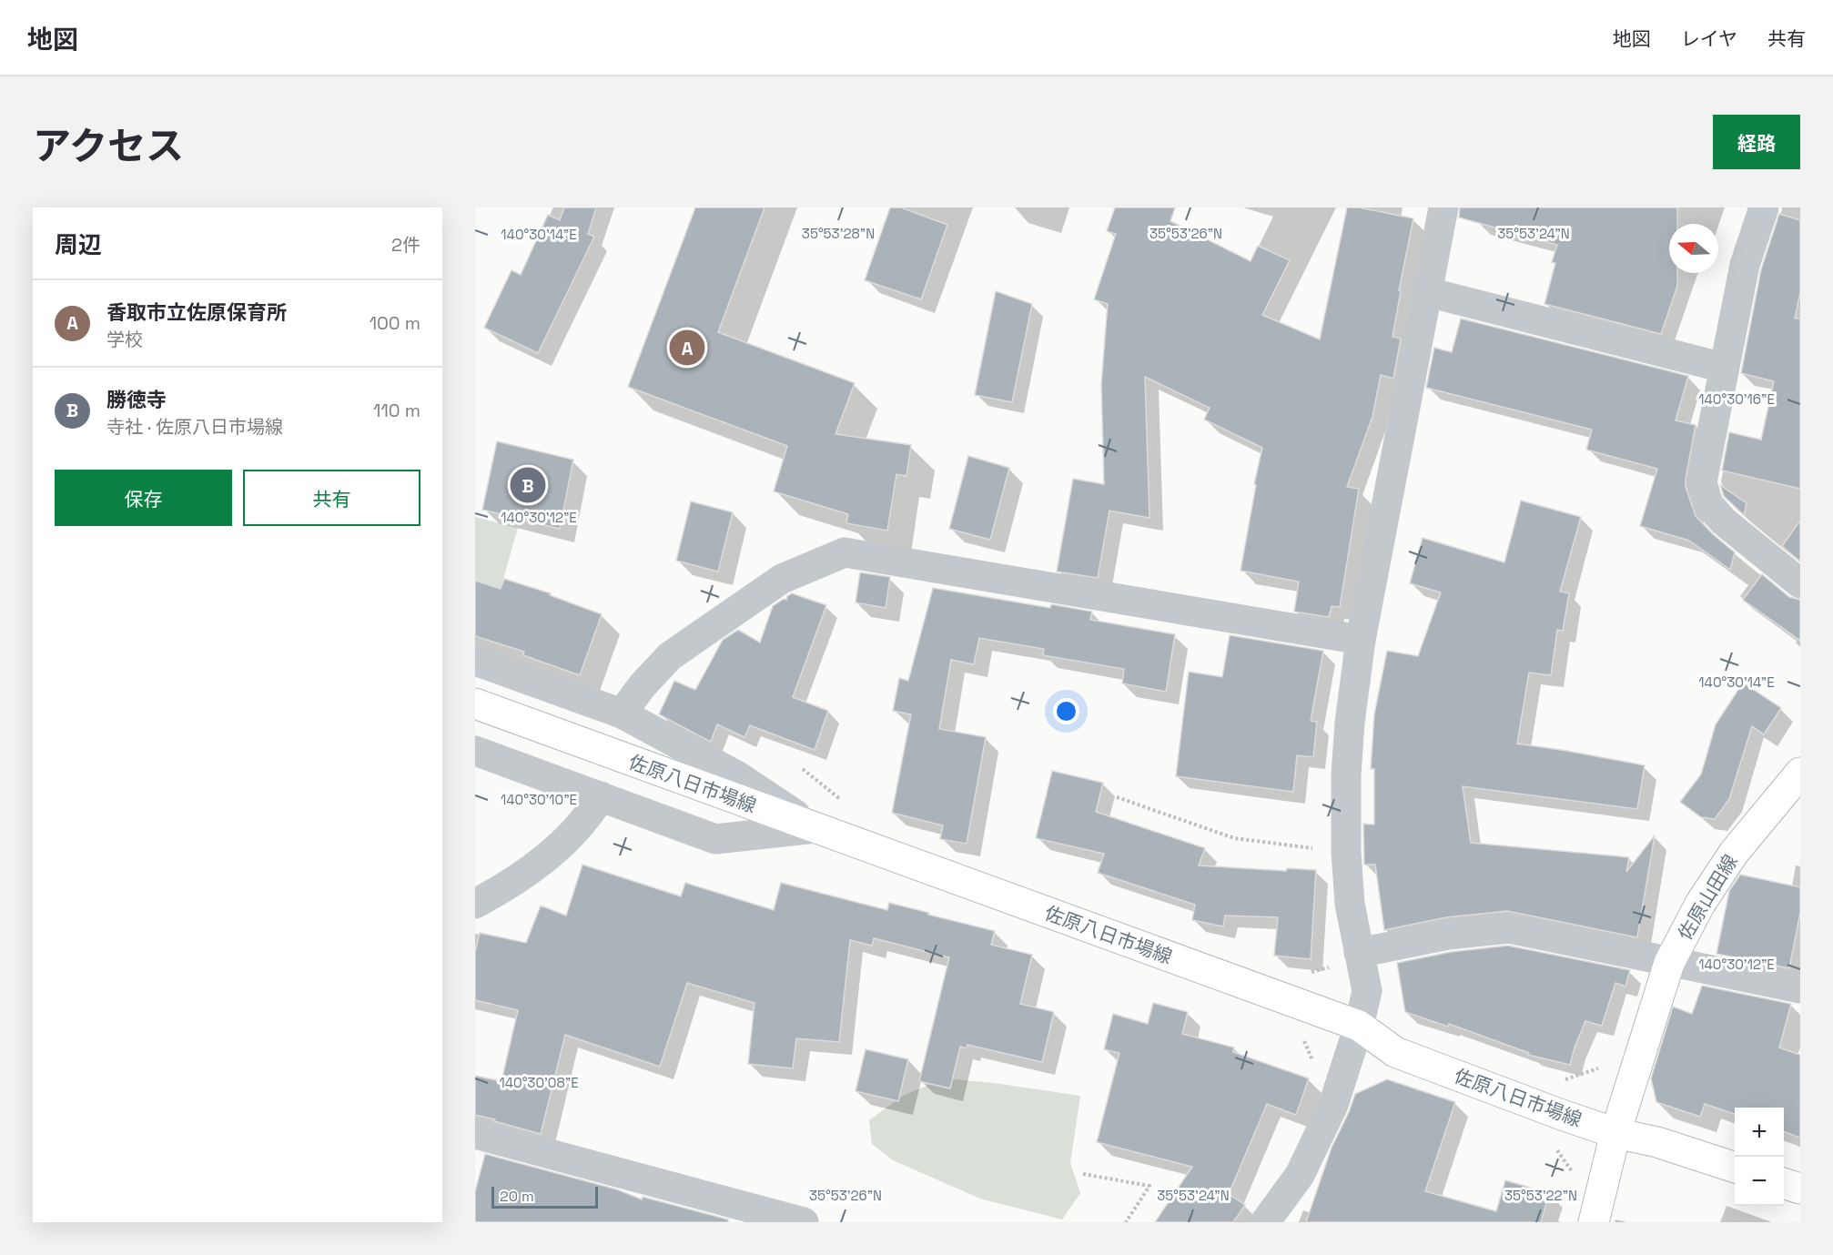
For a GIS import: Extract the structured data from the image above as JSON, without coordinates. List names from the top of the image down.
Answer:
{
  "streets": {
    "main road": ["佐原八日市場線", "佐原山田線"]
  },
  "crossings": [
    ["佐原八日市場線", "佐原山田線"]
  ],
  "scale_bar": "20 m",
  "north": "left",
  "page": {
    "header": "地図",
    "nav": ["地図", "レイヤ", "共有"],
    "title": "アクセス",
    "buttons": [
      "経路",
      ["保存", "共有"]
    ],
    "heading": ["周辺", "2件"],
    "list": [
      {
        "mark": "A",
        "name": "香取市立佐原保育所",
        "note": "学校",
        "value": "100 m"
      },
      {
        "mark": "B",
        "name": "勝徳寺",
        "note": "寺社 · 佐原八日市場線",
        "value": "110 m"
      }
    ],
    "pins": ["A", "B"],
    "map_buttons": ["+", "−"],
    "scale": "20 m"
  },
  "coordinates": [
    "35°53'28\"N",
    "35°53'26\"N",
    "35°53'24\"N",
    "140°30'14\"E",
    "140°30'16\"E",
    "140°30'12\"E",
    "140°30'10\"E",
    "140°30'08\"E",
    "35°53'22\"N"
  ]
}
